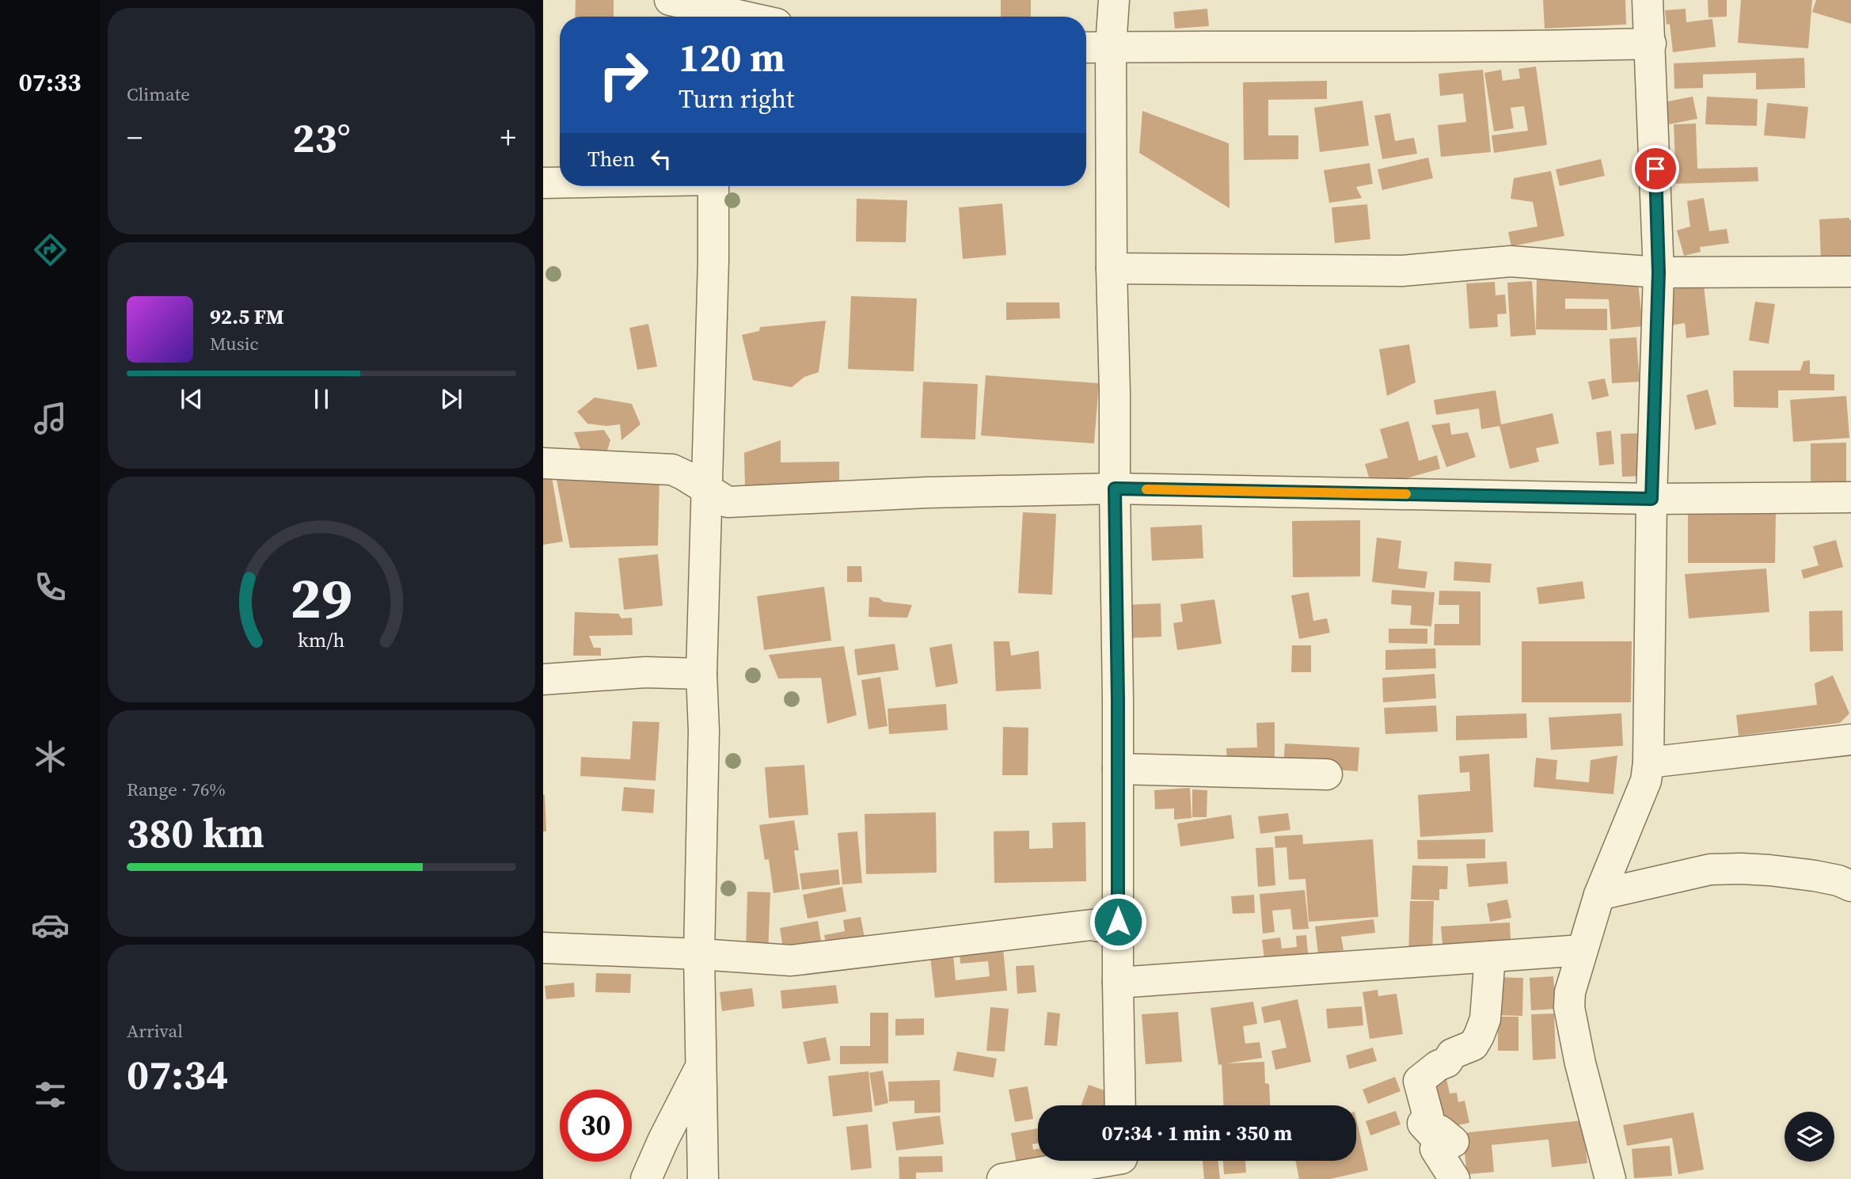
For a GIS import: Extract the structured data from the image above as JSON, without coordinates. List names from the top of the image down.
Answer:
{
  "page": {
    "tabs": "07:33",
    "tile": [
      "Climate",
      ["Range · 76%", "380 km"],
      ["Arrival", "07:34"]
    ],
    "turn": ["120 m", "Turn right"],
    "heat": ["−", "23°", "+"],
    "then": "Then",
    "song": ["92.5 FM", "Music"],
    "limit": "30",
    "trip": "07:34 · 1 min · 350 m",
    "gauge": ["29", "km/h"]
  }
}
